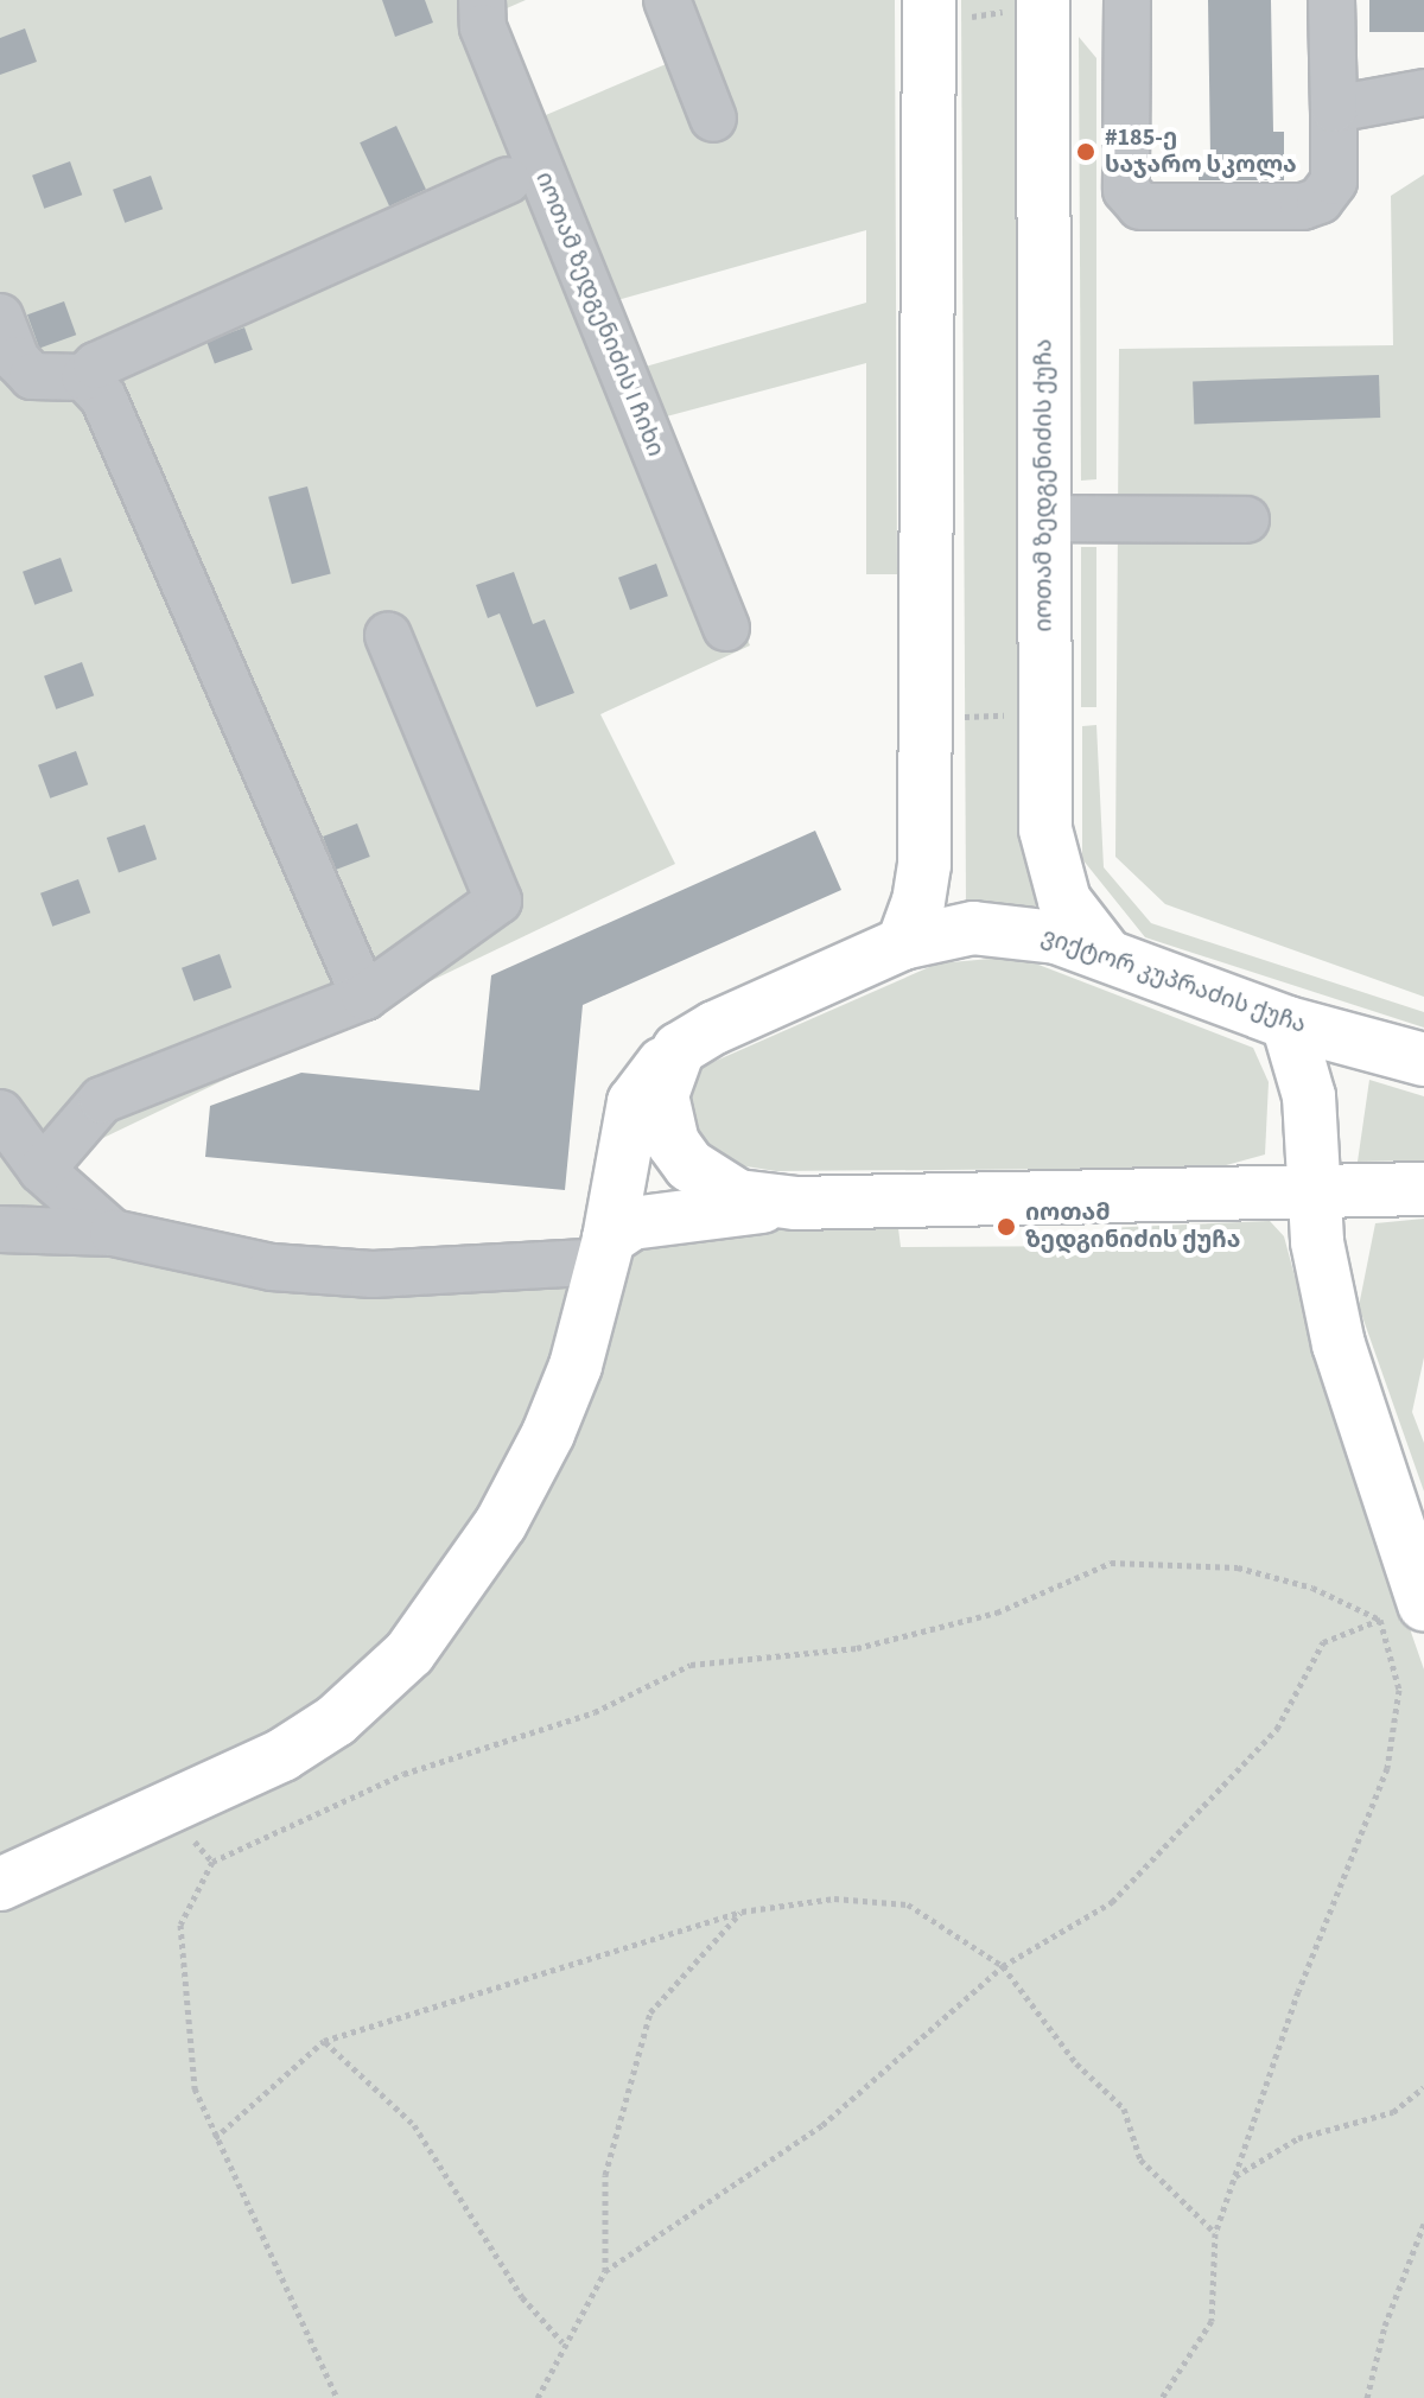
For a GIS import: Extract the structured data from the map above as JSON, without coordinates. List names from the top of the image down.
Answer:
{
  "streets": {
    "main road": ["იოთამ ზედგენიძის ქუჩა", "ვიქტორ კუპრაძის ქუჩა"],
    "street": ["იოთამ ზედგენიძის I ჩიხი"]
  },
  "crossings": [
    ["იოთამ ზედგენიძის ქუჩა", "ვიქტორ კუპრაძის ქუჩა"]
  ],
  "places": ["#185-ე საჯარო სკოლა", "იოთამ ზედგინიძის ქუჩა"]
}
